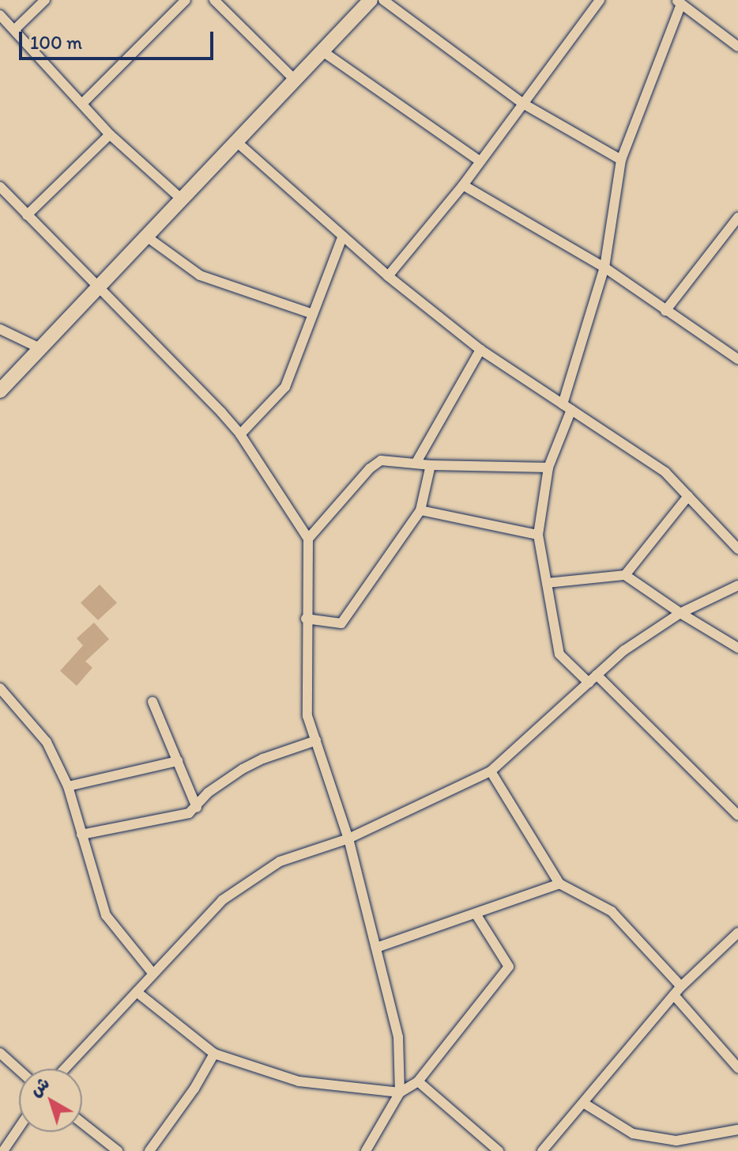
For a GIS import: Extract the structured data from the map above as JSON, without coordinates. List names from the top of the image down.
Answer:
{
  "scale_bar": "100 m",
  "north": "top left"
}
